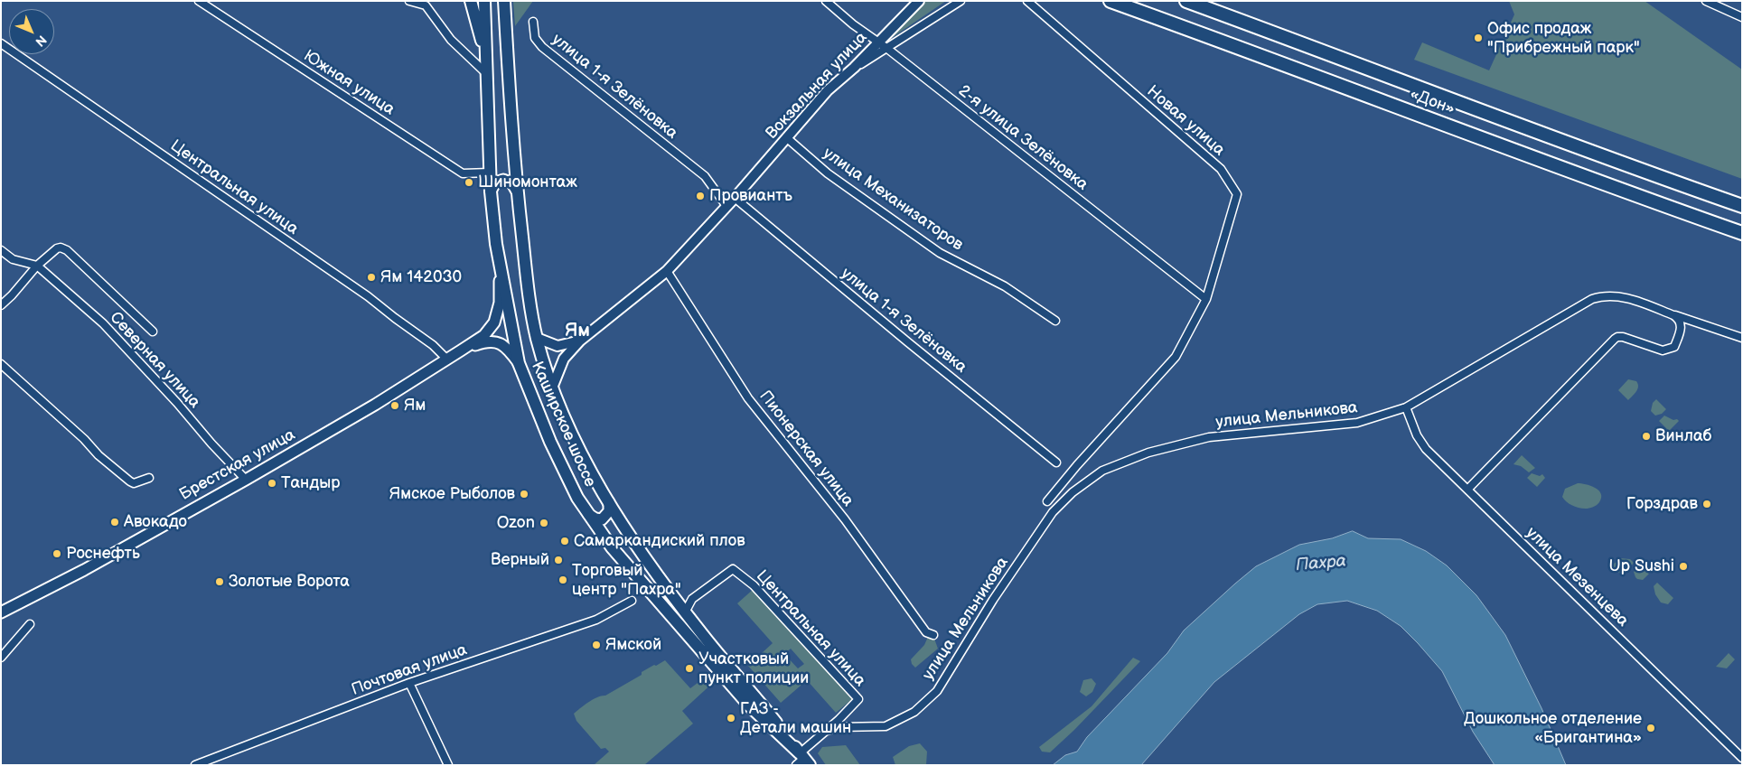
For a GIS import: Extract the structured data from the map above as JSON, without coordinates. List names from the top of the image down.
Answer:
{
  "streets": {
    "highway": ["«Дон»"],
    "main road": ["Каширское шоссе", "Брестская улица"],
    "street": [
      "Южная улица",
      "Вокзальная улица",
      "улица 1-я Зелёновка",
      "Новая улица",
      "2-я улица Зелёновка",
      "Центральная улица",
      "улица Механизаторов",
      "Северная улица",
      "улица Мельникова",
      "Пионерская улица",
      "улица Мезенцева",
      "Почтовая улица"
    ]
  },
  "crossings": [
    ["Южная улица", "Каширское шоссе"],
    ["Вокзальная улица", "улица 1-я Зелёновка"],
    ["Вокзальная улица", "2-я улица Зелёновка"],
    ["Вокзальная улица", "улица Механизаторов"],
    ["Вокзальная улица", "Каширское шоссе"],
    ["Вокзальная улица", "Пионерская улица"],
    ["Новая улица", "2-я улица Зелёновка"],
    ["Центральная улица", "улица Мельникова"],
    ["Центральная улица", "Каширское шоссе"],
    ["Центральная улица", "Брестская улица"],
    ["Северная улица", "Брестская улица"],
    ["улица Мельникова", "улица Мезенцева"],
    ["Каширское шоссе", "Брестская улица"]
  ],
  "districts": ["Ям"],
  "water": ["Пахра"],
  "places": [
    "Офис продаж \"Прибрежный парк\"",
    "Шиномонтаж",
    "Провиантъ",
    "Ям 142030",
    "Ям",
    "Винлаб",
    "Тандыр",
    "Ямское Рыболов",
    "Горздрав",
    "Авокадо",
    "Ozon",
    "Самаркандиский плов",
    "Роснефть",
    "Верный",
    "Up Sushi",
    "Торговый центр \"Пахра\"",
    "Золотые Ворота",
    "Ямской",
    "Участковый пункт полиции",
    "ГАЗ - Детали машин",
    "Дошкольное отделение «Бригантина»"
  ],
  "north": "bottom right"
}
